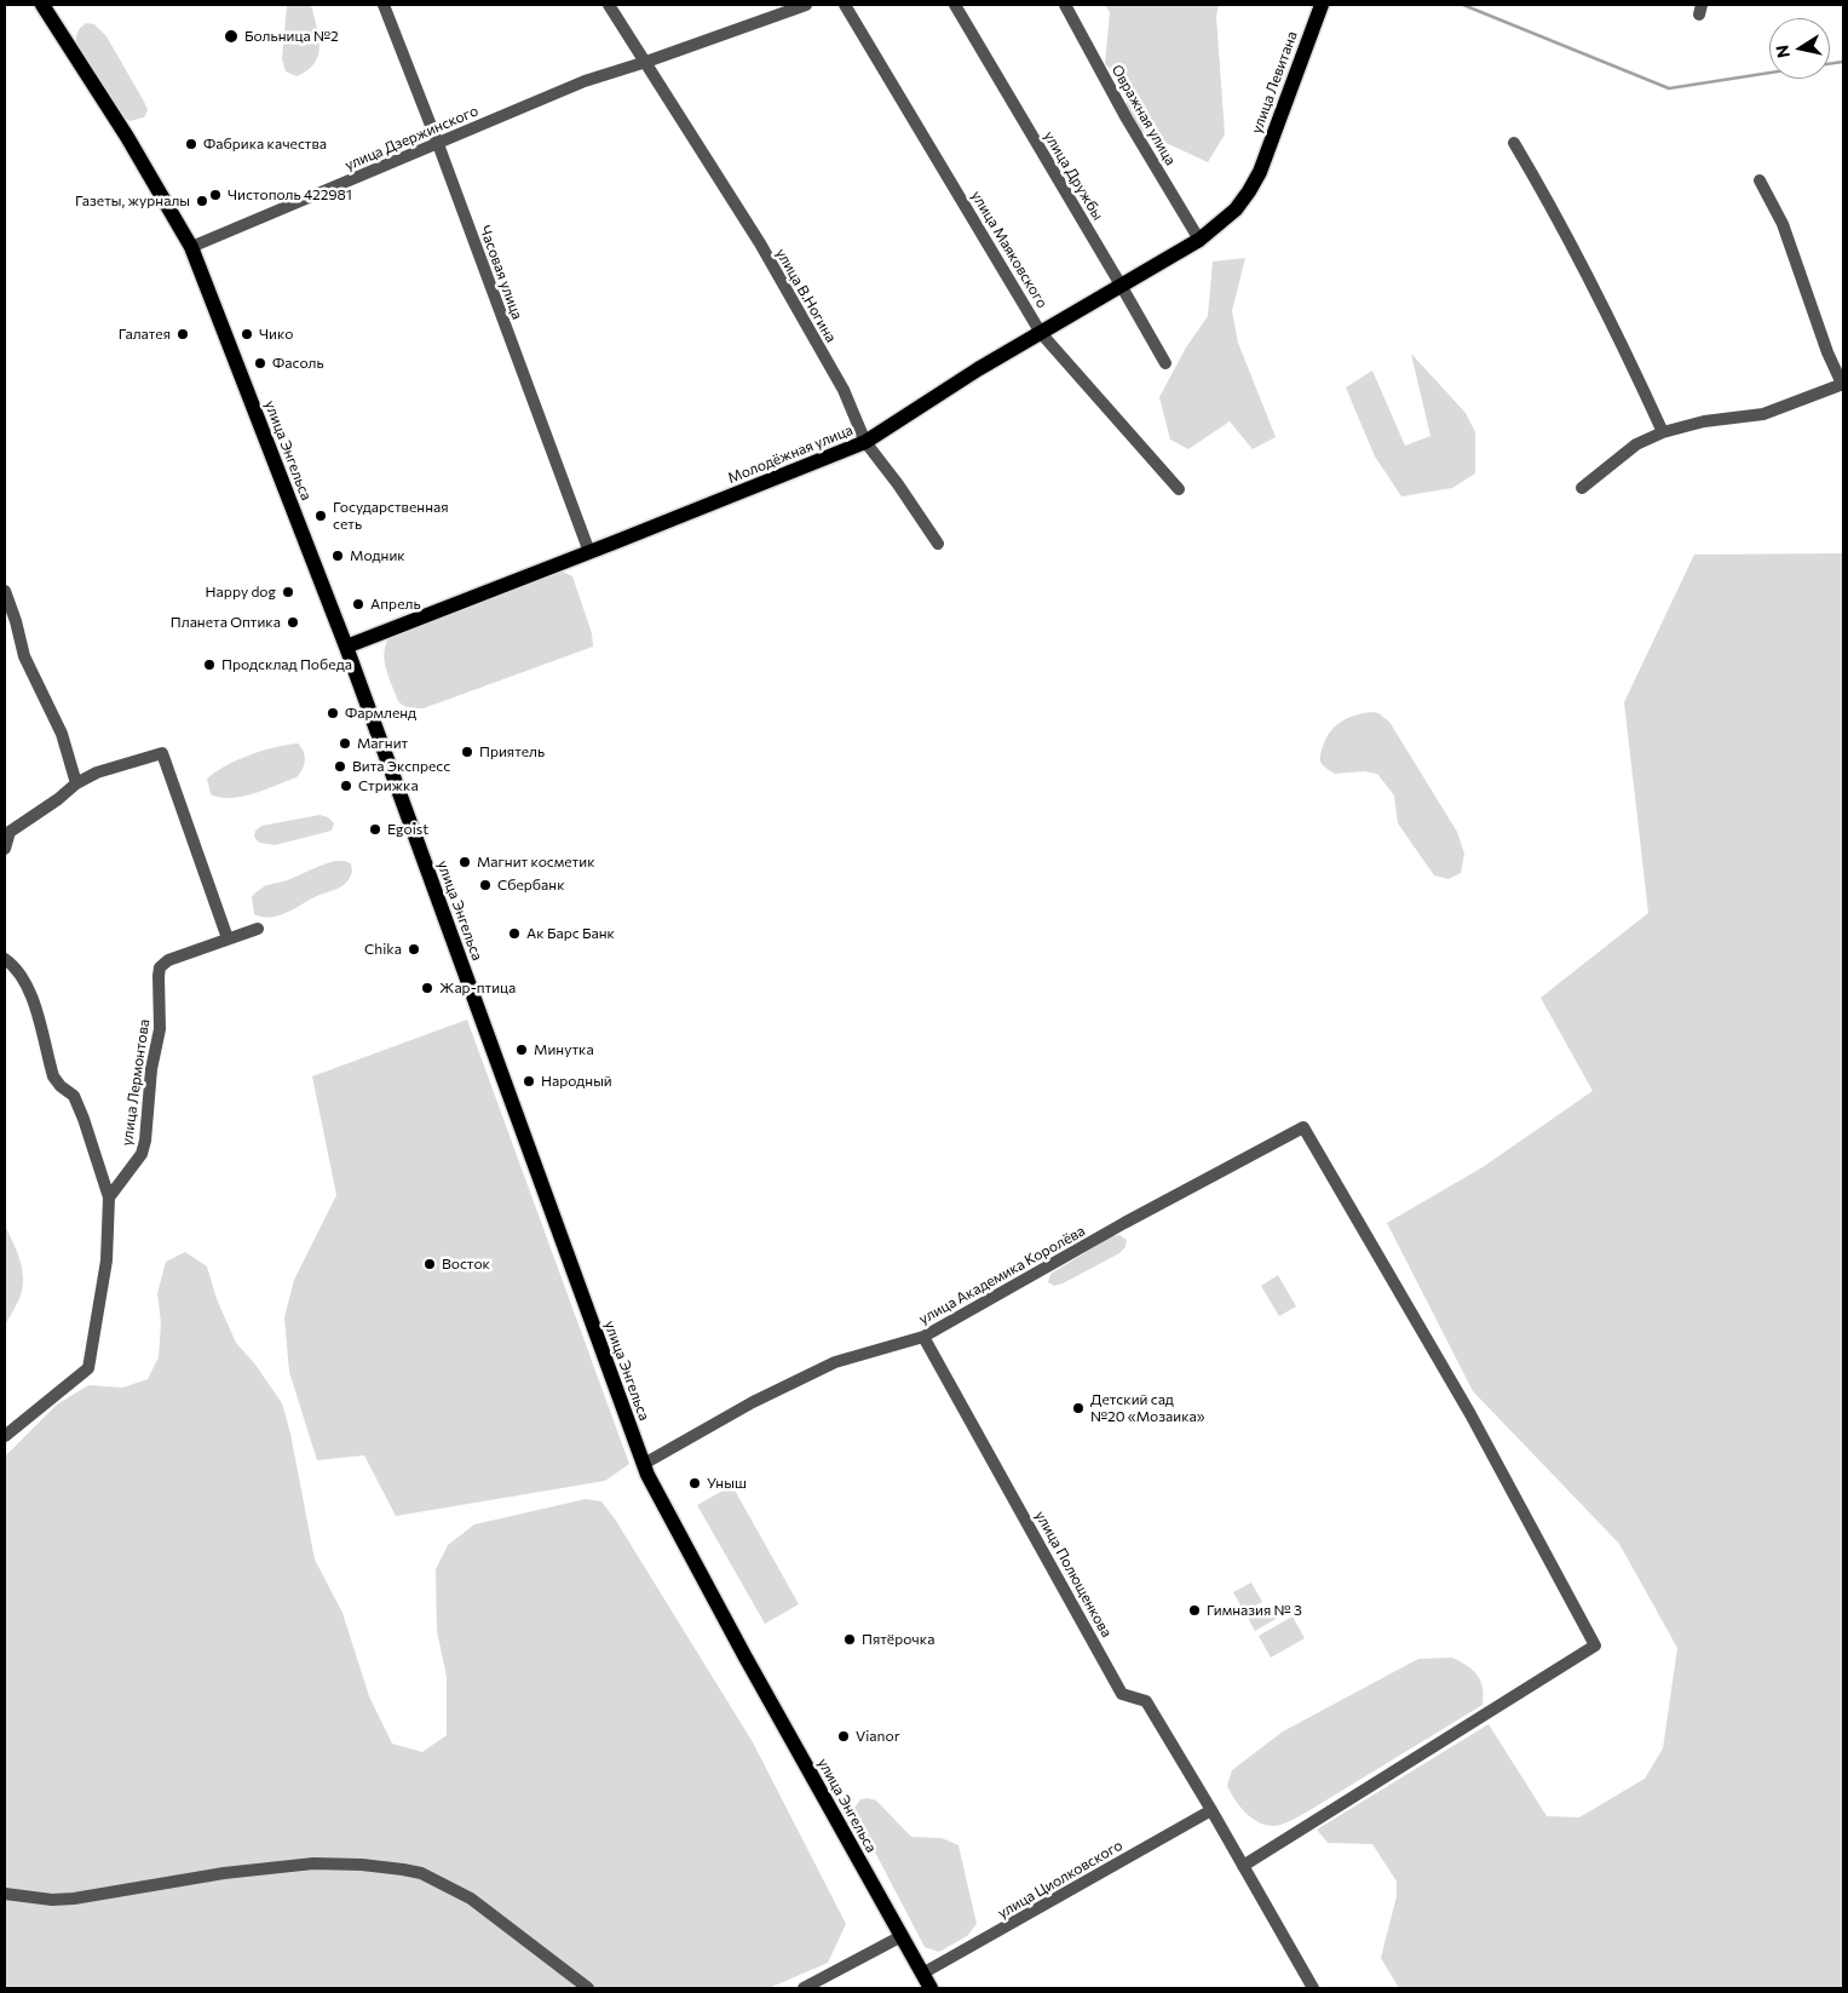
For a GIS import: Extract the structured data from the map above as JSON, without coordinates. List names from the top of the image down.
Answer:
{
  "streets": {
    "main road": ["улица Левитана", "улица Энгельса", "Молодёжная улица"],
    "street": [
      "Овражная улица",
      "улица Дзержинского",
      "улица Дружбы",
      "улица Маяковского",
      "Часовая улица",
      "улица В.Ногина",
      "улица Лермонтова",
      "улица Академика Королёва",
      "улица Полющенкова",
      "улица Циолковского"
    ]
  },
  "crossings": [
    ["улица Левитана", "Молодёжная улица"],
    ["Овражная улица", "Молодёжная улица"],
    ["улица Дзержинского", "Часовая улица"],
    ["улица Дзержинского", "улица В.Ногина"],
    ["улица Дзержинского", "улица Энгельса"],
    ["улица Дружбы", "Молодёжная улица"],
    ["улица Маяковского", "Молодёжная улица"],
    ["Часовая улица", "Молодёжная улица"],
    ["улица В.Ногина", "Молодёжная улица"],
    ["улица Энгельса", "Молодёжная улица"],
    ["улица Энгельса", "улица Академика Королёва"],
    ["улица Энгельса", "улица Циолковского"],
    ["улица Академика Королёва", "улица Полющенкова"],
    ["улица Полющенкова", "улица Циолковского"]
  ],
  "places": [
    "Больница №2",
    "Фабрика качества",
    "Чистополь 422981",
    "Газеты, журналы",
    "Галатея",
    "Чико",
    "Фасоль",
    "Государственная сеть",
    "Модник",
    "Happy dog",
    "Апрель",
    "Планета Оптика",
    "Продсклад Победа",
    "Фармленд",
    "Магнит",
    "Приятель",
    "Вита Экспресс",
    "Стрижка",
    "Egoist",
    "Магнит косметик",
    "Сбербанк",
    "Ак Барс Банк",
    "Chika",
    "Жар-птица",
    "Минутка",
    "Народный",
    "Восток",
    "Детский сад №20 «Мозаика»",
    "Уныш",
    "Гимназия № 3",
    "Пятёрочка",
    "Vianor"
  ],
  "north": "left"
}
